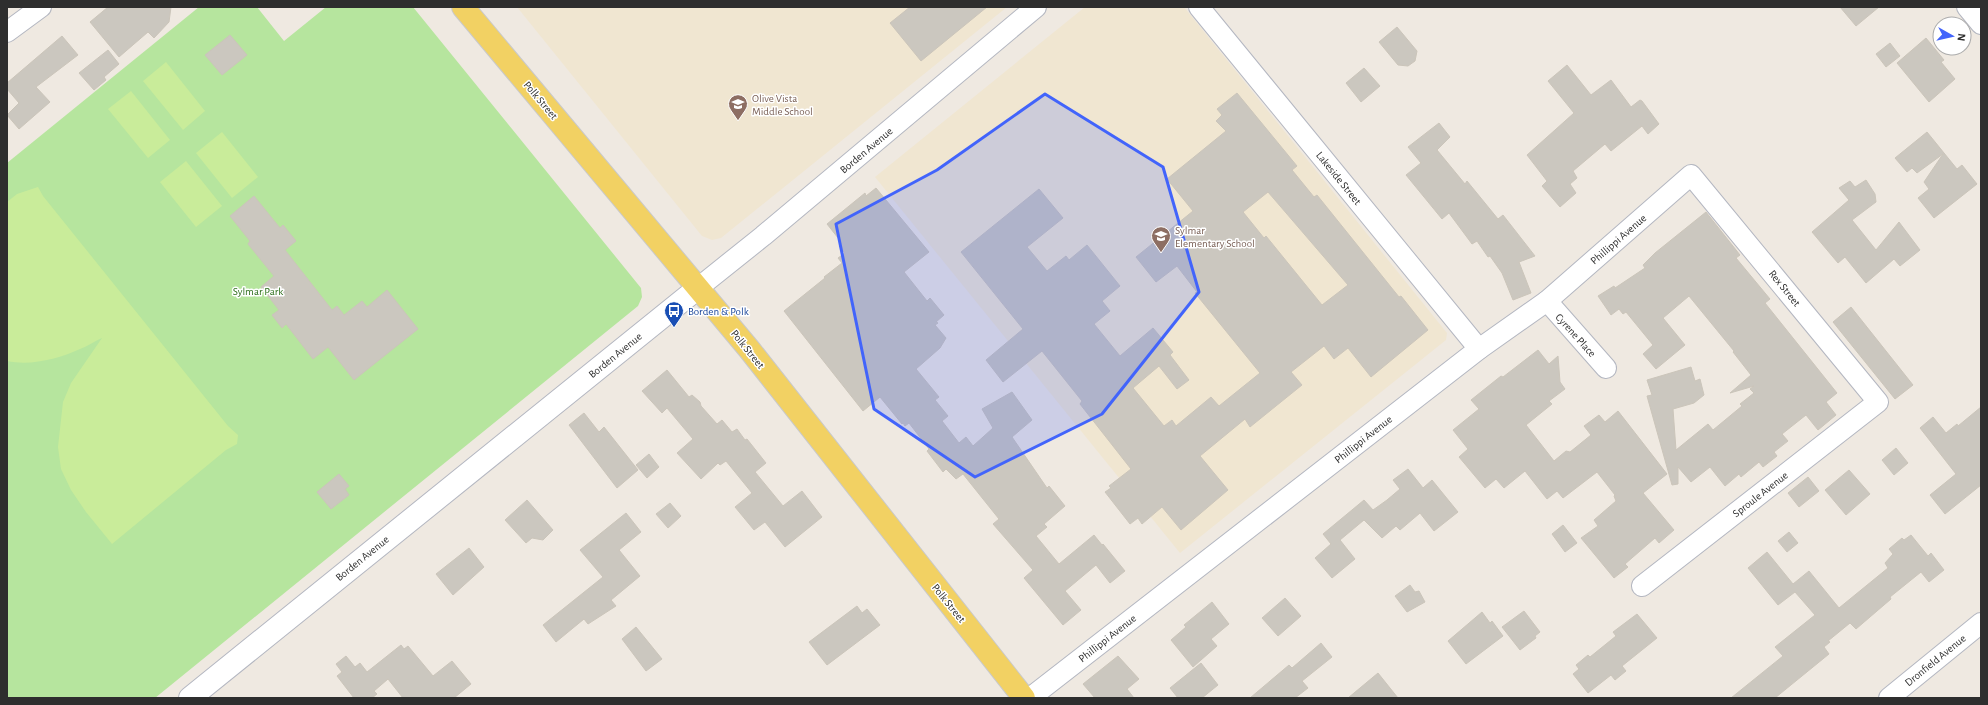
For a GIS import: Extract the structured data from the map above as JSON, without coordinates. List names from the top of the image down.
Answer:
{
  "streets": {
    "main road": ["Polk Street"],
    "street": [
      "Borden Avenue",
      "Lakeside Street",
      "Phillippi Avenue",
      "Rex Street",
      "Cyrene Place",
      "Sproule Avenue",
      "Dronfield Avenue"
    ]
  },
  "crossings": [
    ["Polk Street", "Borden Avenue"],
    ["Lakeside Street", "Phillippi Avenue"],
    ["Phillippi Avenue", "Rex Street"],
    ["Phillippi Avenue", "Cyrene Place"],
    ["Rex Street", "Sproule Avenue"]
  ],
  "parks": ["Sylmar Park"],
  "places": {
    "school or university": ["Olive Vista Middle School", "Sylmar Elementary School"],
    "bus stop": ["Borden & Polk"]
  },
  "north": "right"
}
